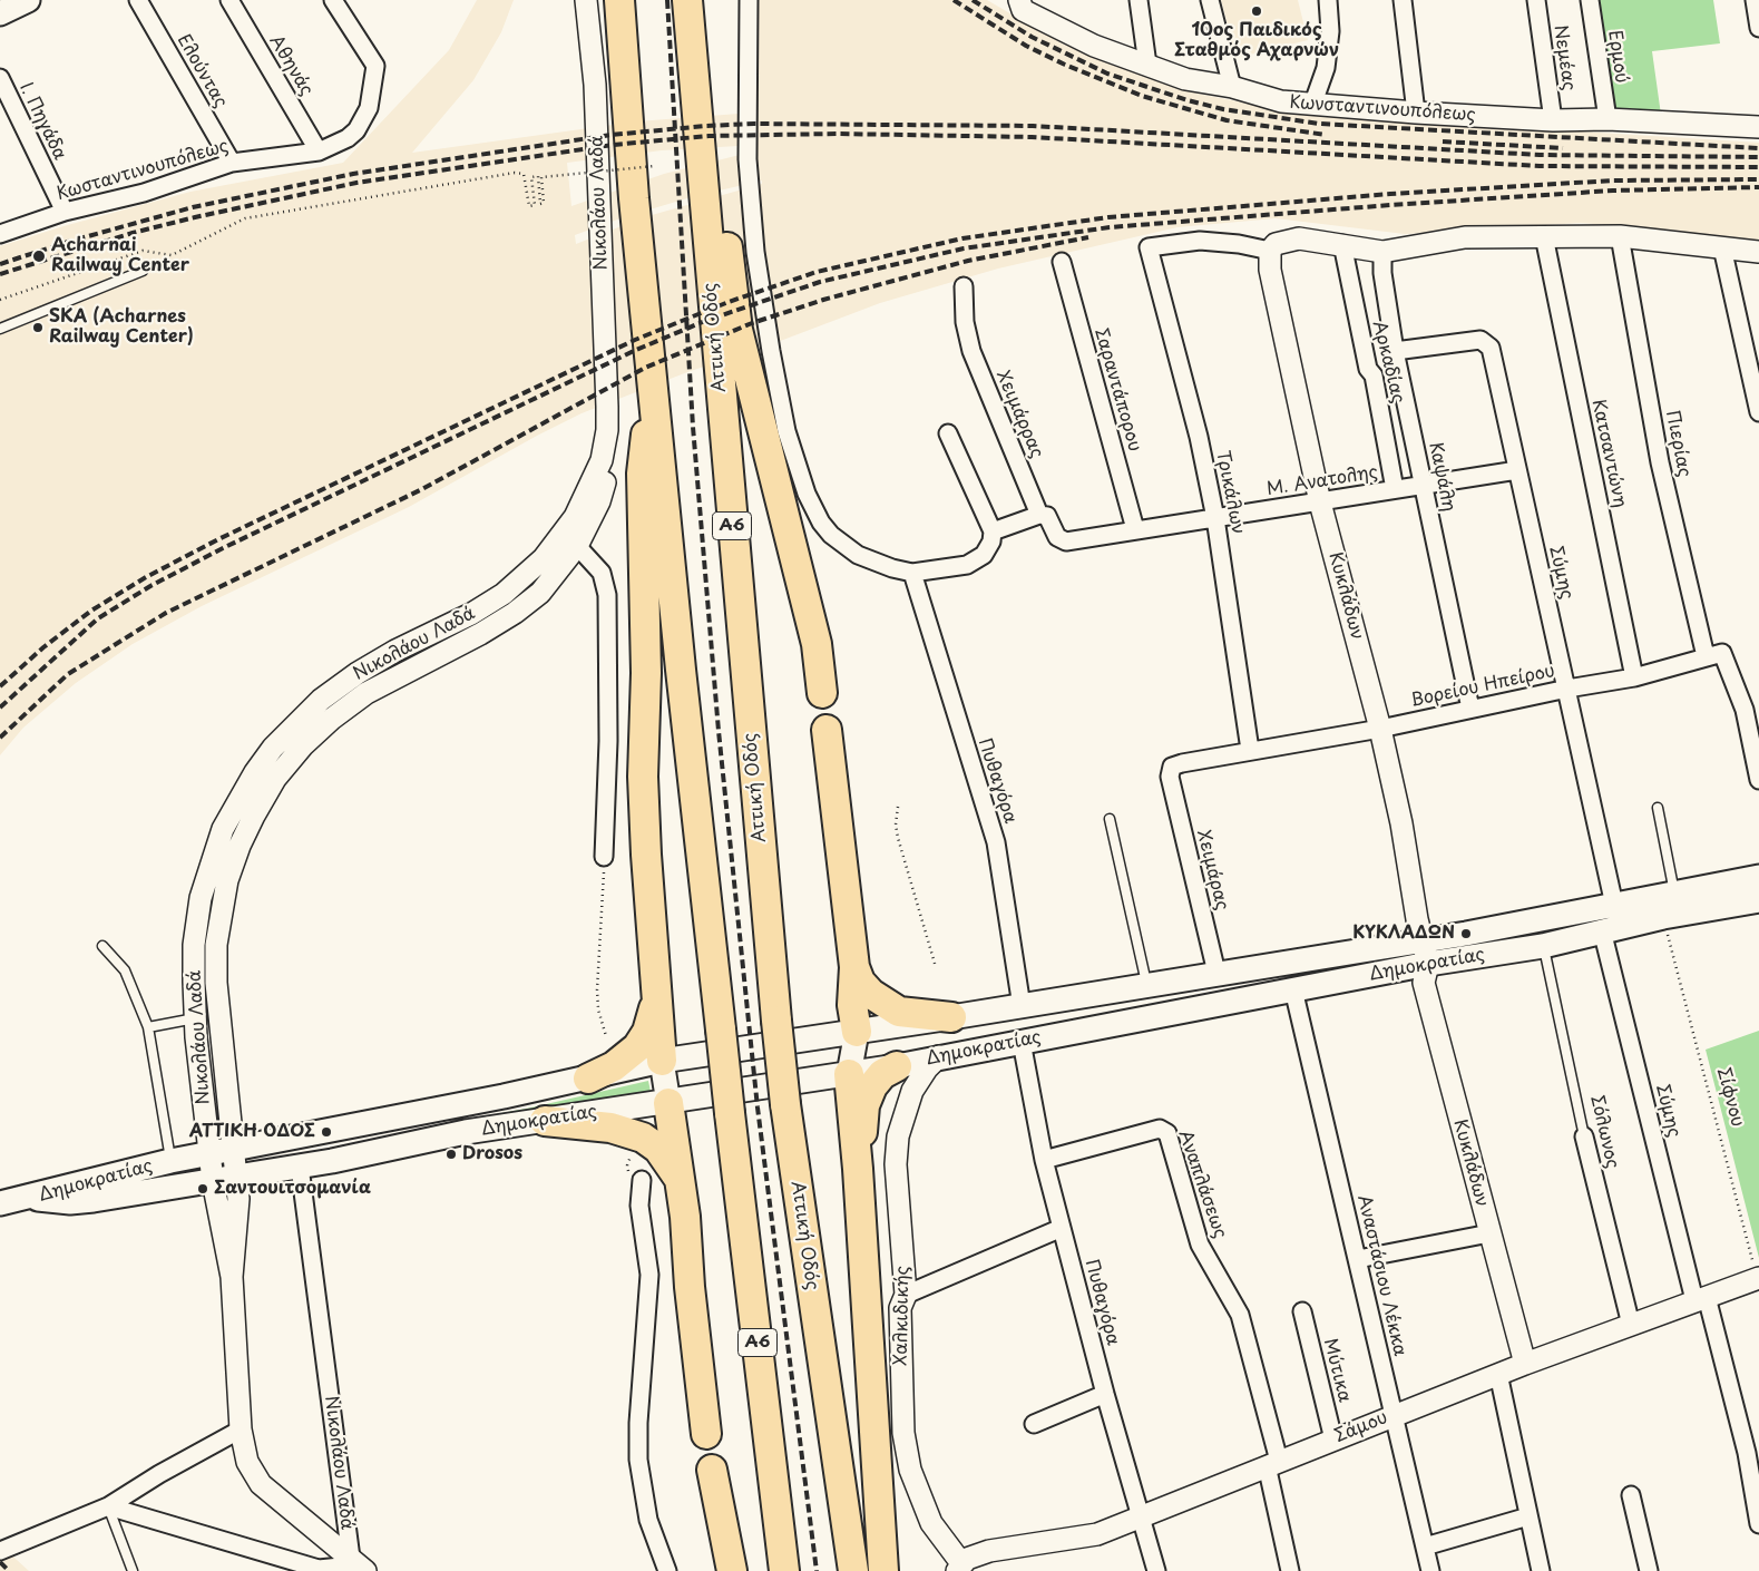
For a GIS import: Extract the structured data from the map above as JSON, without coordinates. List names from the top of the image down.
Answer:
{
  "streets": {
    "highway": ["Αττική Οδός", "Α6"],
    "main road": ["Δημοκρατίας"],
    "street": [
      "Ερμού",
      "Νεμέας",
      "Αθηνάς",
      "Ελούντας",
      "Κωνσταντινουπόλεως",
      "Ι. Πηγάδα",
      "Κωσταντινουπόλεως",
      "Νικολάου Λαδά",
      "Αρκαδίας",
      "Σαραντάπορου",
      "Χειμάρρας",
      "Πιερίας",
      "Κατσαντώνη",
      "Καψάλη",
      "Μ. Ανατολης",
      "Τρικάλων",
      "Σύμης",
      "Κυκλάδων",
      "Βορείου Ηπείρου",
      "Πυθαγόρα",
      "Χειμάρας",
      "Σόλωνος",
      "Αναπλάσεως",
      "Αναστάσιου Λέκκα",
      "Χαλκιδικής",
      "Μύτικα",
      "Σάμου"
    ],
    "path": ["Σίφνου"]
  },
  "crossings": [
    ["Ερμού", "Κωνσταντινουπόλεως"],
    ["Νεμέας", "Κωνσταντινουπόλεως"],
    ["Αθηνάς", "Κωσταντινουπόλεως"],
    ["Ελούντας", "Κωσταντινουπόλεως"],
    ["Ι. Πηγάδα", "Κωσταντινουπόλεως"],
    ["Νικολάου Λαδά", "Δημοκρατίας"],
    ["Αρκαδίας", "Μ. Ανατολης"],
    ["Σαραντάπορου", "Μ. Ανατολης"],
    ["Χειμάρρας", "Μ. Ανατολης"],
    ["Πιερίας", "Βορείου Ηπείρου"],
    ["Κατσαντώνη", "Βορείου Ηπείρου"],
    ["Καψάλη", "Μ. Ανατολης"],
    ["Καψάλη", "Σύμης"],
    ["Καψάλη", "Βορείου Ηπείρου"],
    ["Μ. Ανατολης", "Τρικάλων"],
    ["Μ. Ανατολης", "Σύμης"],
    ["Μ. Ανατολης", "Κυκλάδων"],
    ["Τρικάλων", "Κυκλάδων"],
    ["Τρικάλων", "Βορείου Ηπείρου"],
    ["Σύμης", "Βορείου Ηπείρου"],
    ["Σύμης", "Δημοκρατίας"],
    ["Σύμης", "Σάμου"],
    ["Κυκλάδων", "Βορείου Ηπείρου"],
    ["Κυκλάδων", "Δημοκρατίας"],
    ["Κυκλάδων", "Σάμου"],
    ["Βορείου Ηπείρου", "Χειμάρας"],
    ["Πυθαγόρα", "Δημοκρατίας"],
    ["Πυθαγόρα", "Αναπλάσεως"],
    ["Πυθαγόρα", "Σάμου"],
    ["Χειμάρας", "Δημοκρατίας"],
    ["Δημοκρατίας", "Σίφνου"],
    ["Δημοκρατίας", "Σόλωνος"],
    ["Δημοκρατίας", "Αναστάσιου Λέκκα"],
    ["Δημοκρατίας", "Χαλκιδικής"],
    ["Σίφνου", "Σάμου"],
    ["Σόλωνος", "Σάμου"],
    ["Αναπλάσεως", "Σάμου"],
    ["Αναστάσιου Λέκκα", "Σάμου"],
    ["Χαλκιδικής", "Σάμου"],
    ["Μύτικα", "Σάμου"]
  ],
  "places": [
    "10ος Παιδικός Σταθμός Αχαρνών",
    "Acharnai Railway Center",
    "SKA (Acharnes Railway Center)",
    "ΚΥΚΛΑΔΩΝ",
    "ΑΤΤΙΚΗ ΟΔΟΣ",
    "Drosos",
    "Σαντουιτσομανία"
  ]
}
